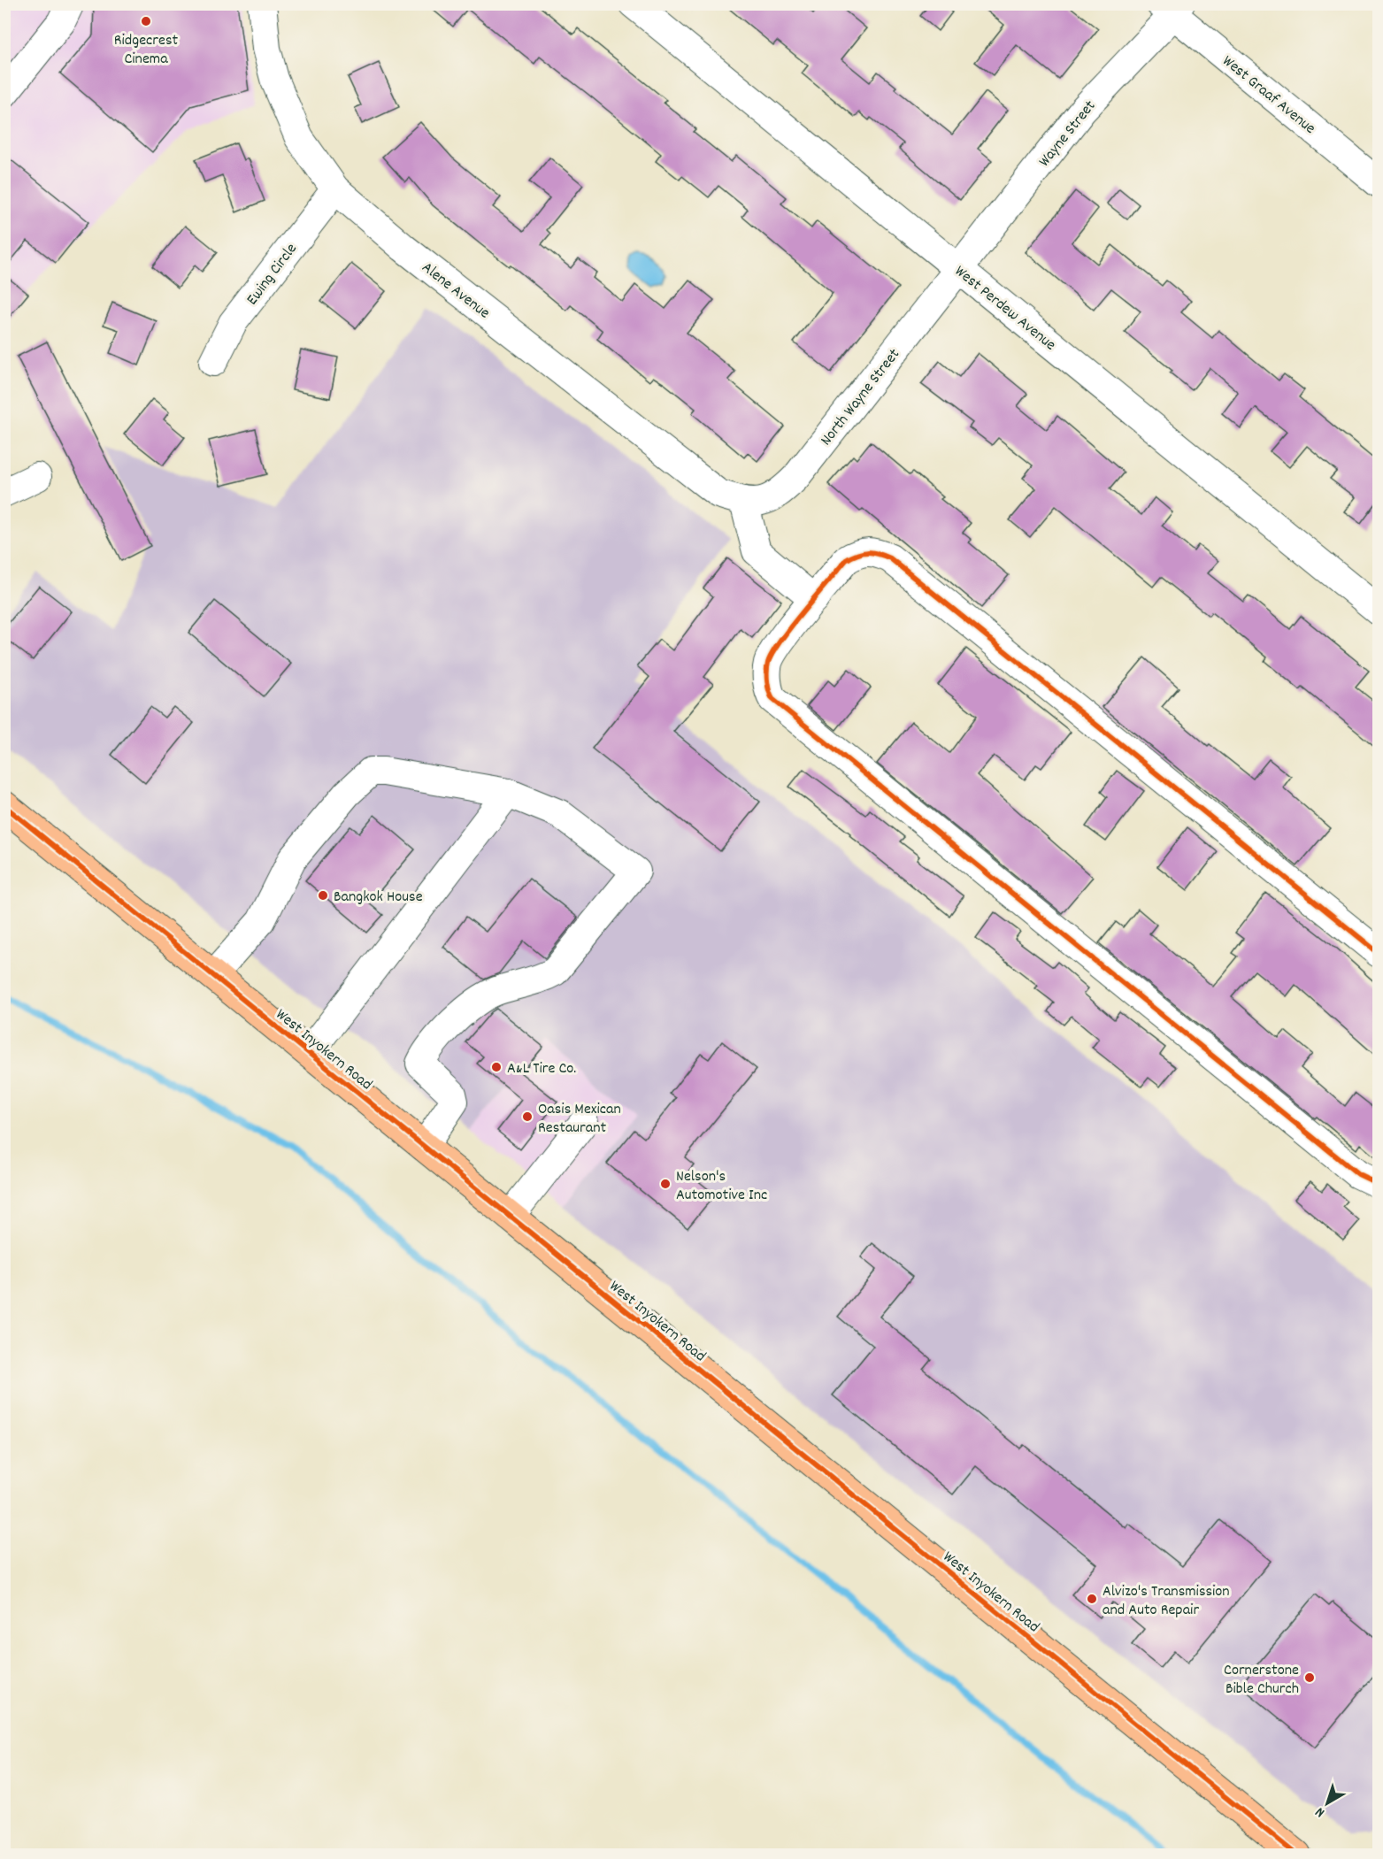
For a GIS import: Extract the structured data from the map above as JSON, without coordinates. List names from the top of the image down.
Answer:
{
  "streets": {
    "main road": ["West Inyokern Road"],
    "street": [
      "West Graaf Avenue",
      "Wayne Street",
      "Ewing Circle",
      "Alene Avenue",
      "West Perdew Avenue",
      "North Wayne Street"
    ]
  },
  "crossings": [
    ["West Graaf Avenue", "Wayne Street"],
    ["Wayne Street", "West Perdew Avenue"],
    ["Wayne Street", "North Wayne Street"],
    ["Ewing Circle", "Alene Avenue"],
    ["Alene Avenue", "North Wayne Street"],
    ["West Perdew Avenue", "North Wayne Street"]
  ],
  "places": [
    "Ridgecrest Cinema",
    "Bangkok House",
    "A&L Tire Co.",
    "Oasis Mexican Restaurant",
    "Nelson's Automotive Inc",
    "Alvizo's Transmission and Auto Repair",
    "Cornerstone Bible Church"
  ],
  "north": "bottom left"
}
